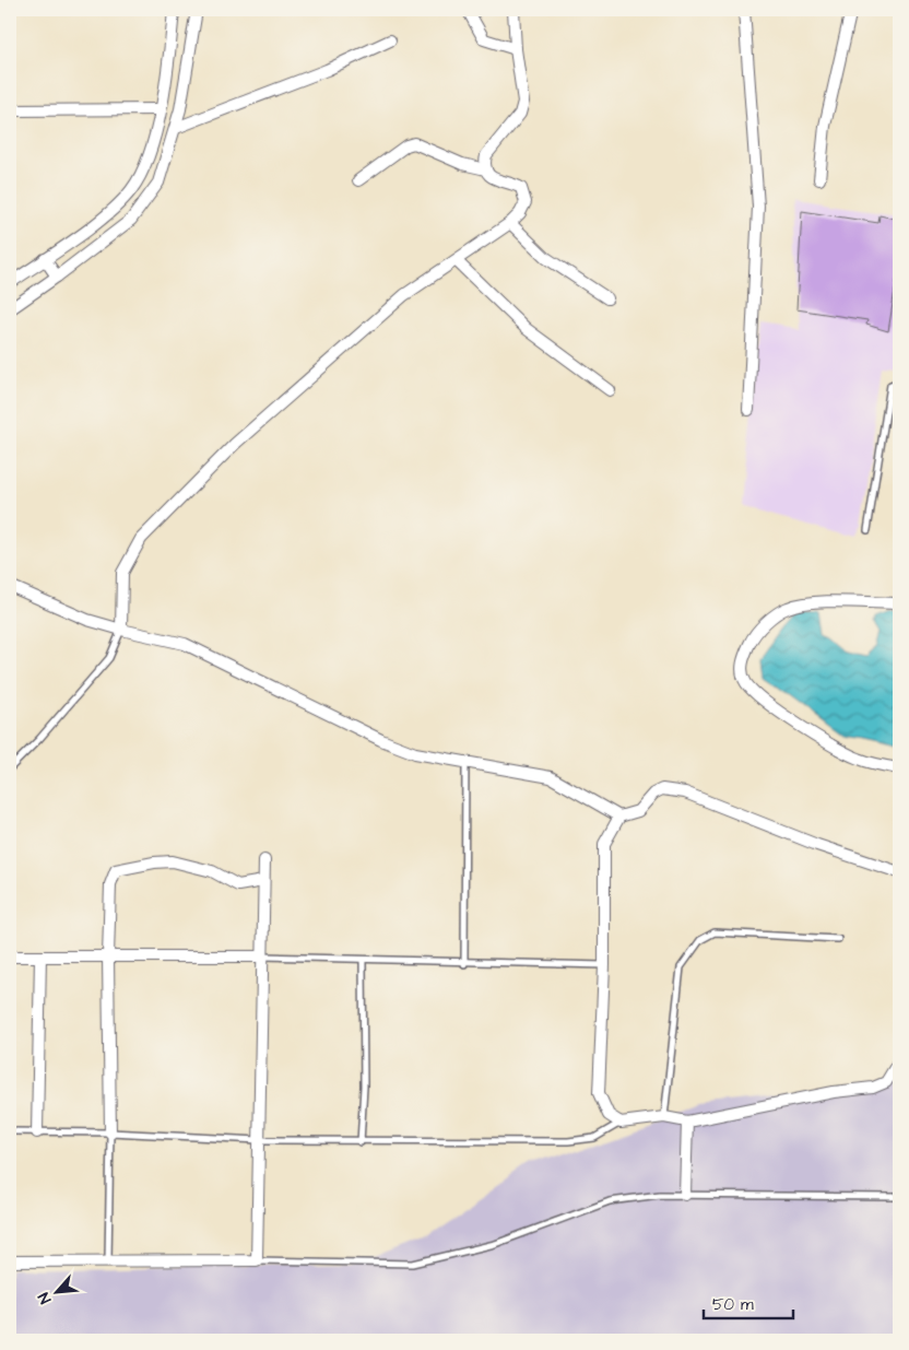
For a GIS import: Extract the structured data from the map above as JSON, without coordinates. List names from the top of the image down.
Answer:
{
  "scale_bar": "50 m",
  "north": "bottom left"
}
